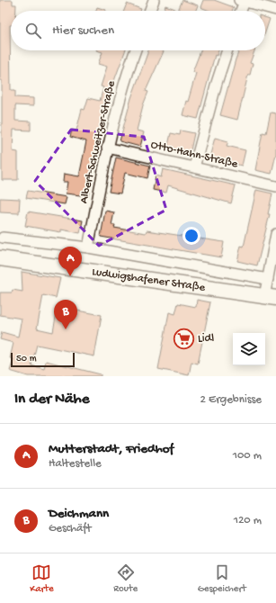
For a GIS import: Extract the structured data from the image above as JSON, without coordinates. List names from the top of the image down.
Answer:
{
  "streets": {
    "main road": ["Ludwigshafener Straße"],
    "street": ["Albert-Schweitzer-Straße", "Otto-Hahn-Straße"]
  },
  "crossings": [
    ["Albert-Schweitzer-Straße", "Otto-Hahn-Straße"],
    ["Albert-Schweitzer-Straße", "Ludwigshafener Straße"]
  ],
  "places": {
    "supermarket": ["Lidl"]
  },
  "scale_bar": "50 m",
  "page": {
    "search": "Hier suchen",
    "pins": ["A", "B"],
    "scale": "50 m",
    "heading": ["In der Nähe", "2 Ergebnisse"],
    "list": [
      {
        "mark": "A",
        "name": "Mutterstadt, Friedhof",
        "note": "Haltestelle",
        "value": "100 m"
      },
      {
        "mark": "B",
        "name": "Deichmann",
        "note": "Geschäft",
        "value": "120 m"
      }
    ],
    "nav": ["Karte", "Route", "Gespeichert"]
  }
}
